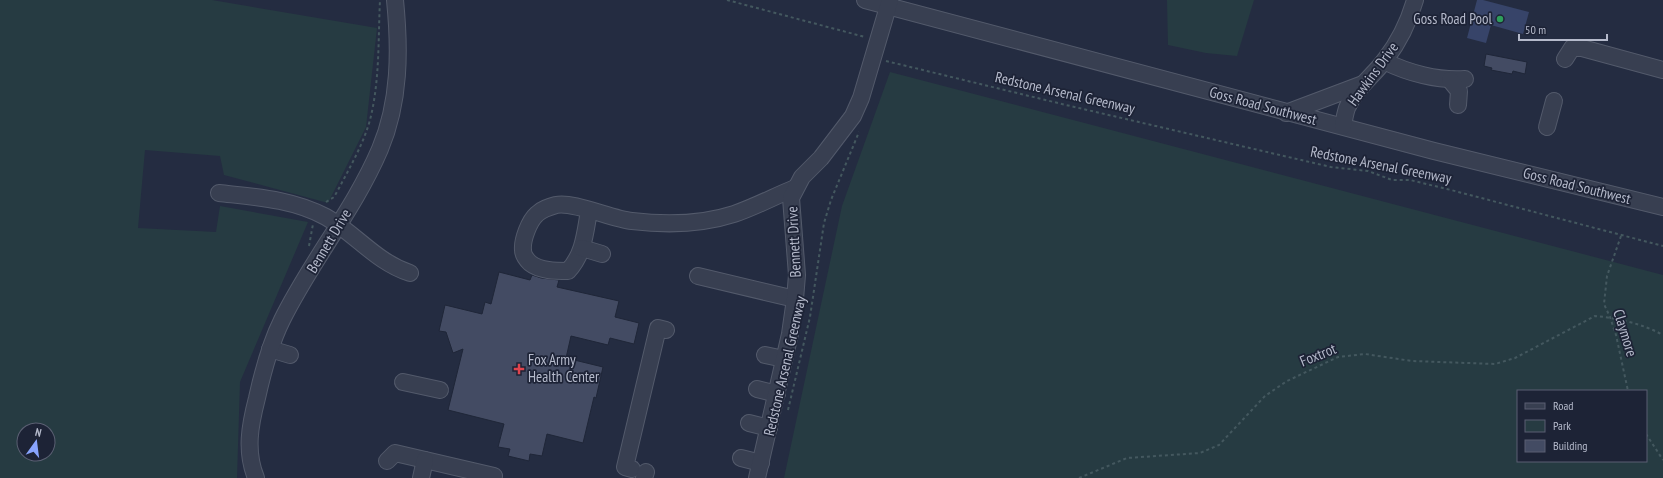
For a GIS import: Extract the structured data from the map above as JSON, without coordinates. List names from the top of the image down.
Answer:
{
  "streets": {
    "street": ["Hawkins Drive", "Goss Road Southwest", "Bennett Drive"],
    "path": ["Redstone Arsenal Greenway", "Claymore", "Foxtrot"]
  },
  "crossings": [
    ["Hawkins Drive", "Goss Road Southwest"],
    ["Redstone Arsenal Greenway", "Claymore"],
    ["Goss Road Southwest", "Bennett Drive"],
    ["Claymore", "Foxtrot"]
  ],
  "places": {
    "other": ["Goss Road Pool"],
    "health": ["Fox Army Health Center"]
  },
  "legend": ["Road", "Park", "Building"],
  "scale_bar": "50 m",
  "north": "top"
}
